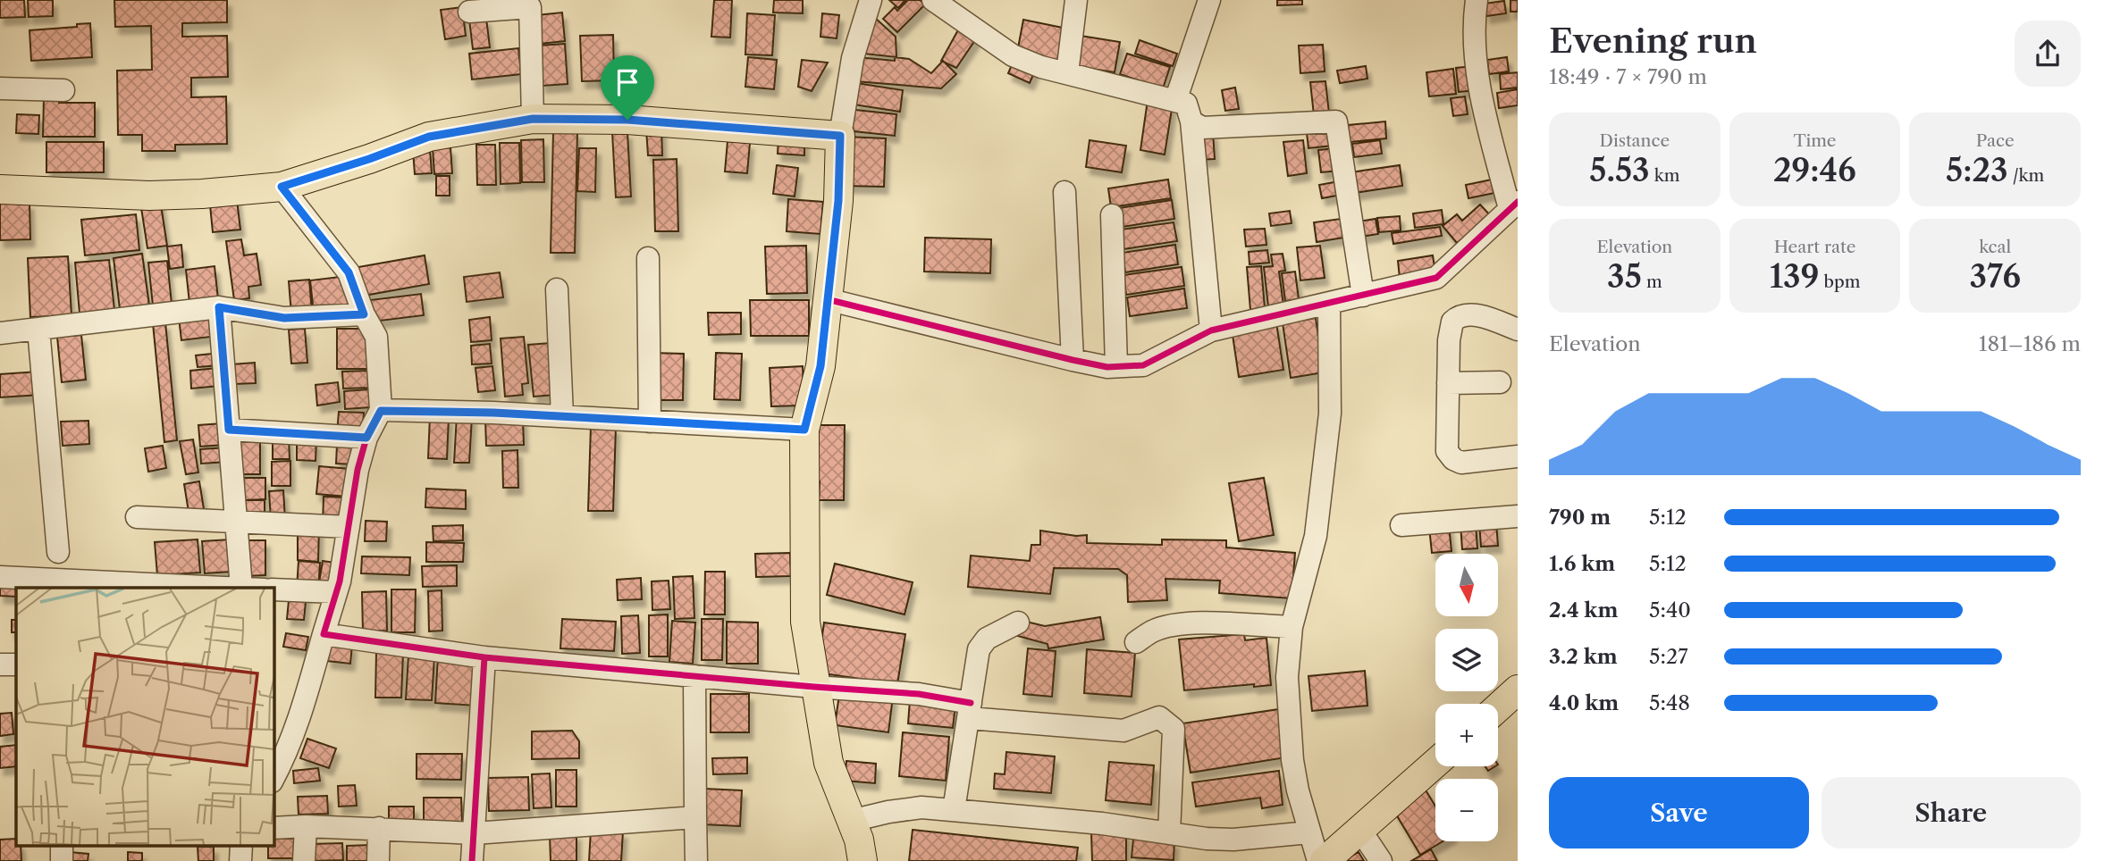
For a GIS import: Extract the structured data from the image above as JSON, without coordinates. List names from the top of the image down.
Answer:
{
  "north": "bottom",
  "page": {
    "heading": ["Evening run", "18:49 · 7 × 790 m"],
    "stats": [
      ["Distance", "5.53 km"],
      ["Time", "29:46"],
      ["Pace", "5:23 /km"],
      ["Elevation", "35 m"],
      ["Heart rate", "139 bpm"],
      ["kcal", "376"]
    ],
    "chart": ["Elevation", "181–186 m"],
    "list": [
      {
        "name": "790 m",
        "note": "5:12"
      },
      {
        "name": "1.6 km",
        "note": "5:12"
      },
      {
        "name": "2.4 km",
        "note": "5:40"
      },
      {
        "name": "3.2 km",
        "note": "5:27"
      },
      {
        "name": "4.0 km",
        "note": "5:48"
      }
    ],
    "map_buttons": ["+", "−"],
    "buttons": ["Save", "Share"]
  }
}
